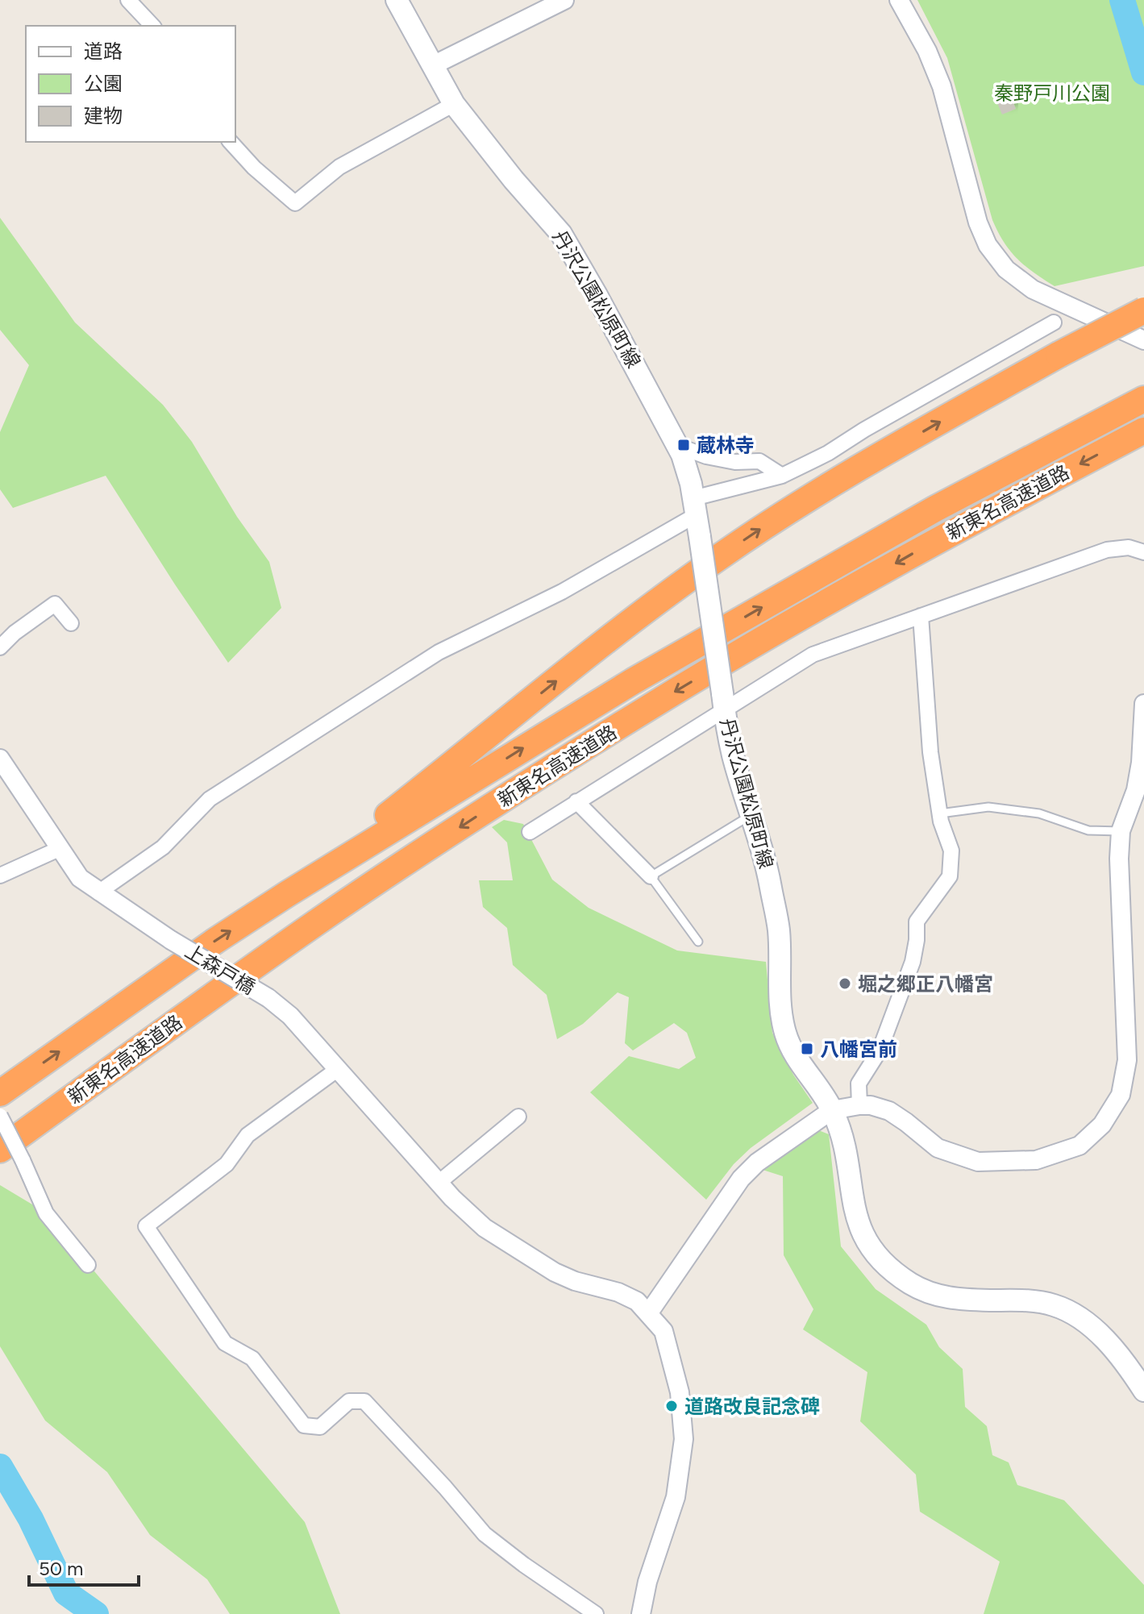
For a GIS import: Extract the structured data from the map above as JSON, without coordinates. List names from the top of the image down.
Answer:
{
  "streets": {
    "highway": ["新東名高速道路"],
    "main road": ["丹沢公園松原町線"],
    "street": ["上森戸橋"]
  },
  "parks": ["秦野戸川公園"],
  "places": {
    "transit": ["蔵林寺", "八幡宮前"],
    "other": ["堀之郷正八幡宮", "道路改良記念碑"]
  },
  "legend": ["道路", "公園", "建物"],
  "scale_bar": "50 m"
}
